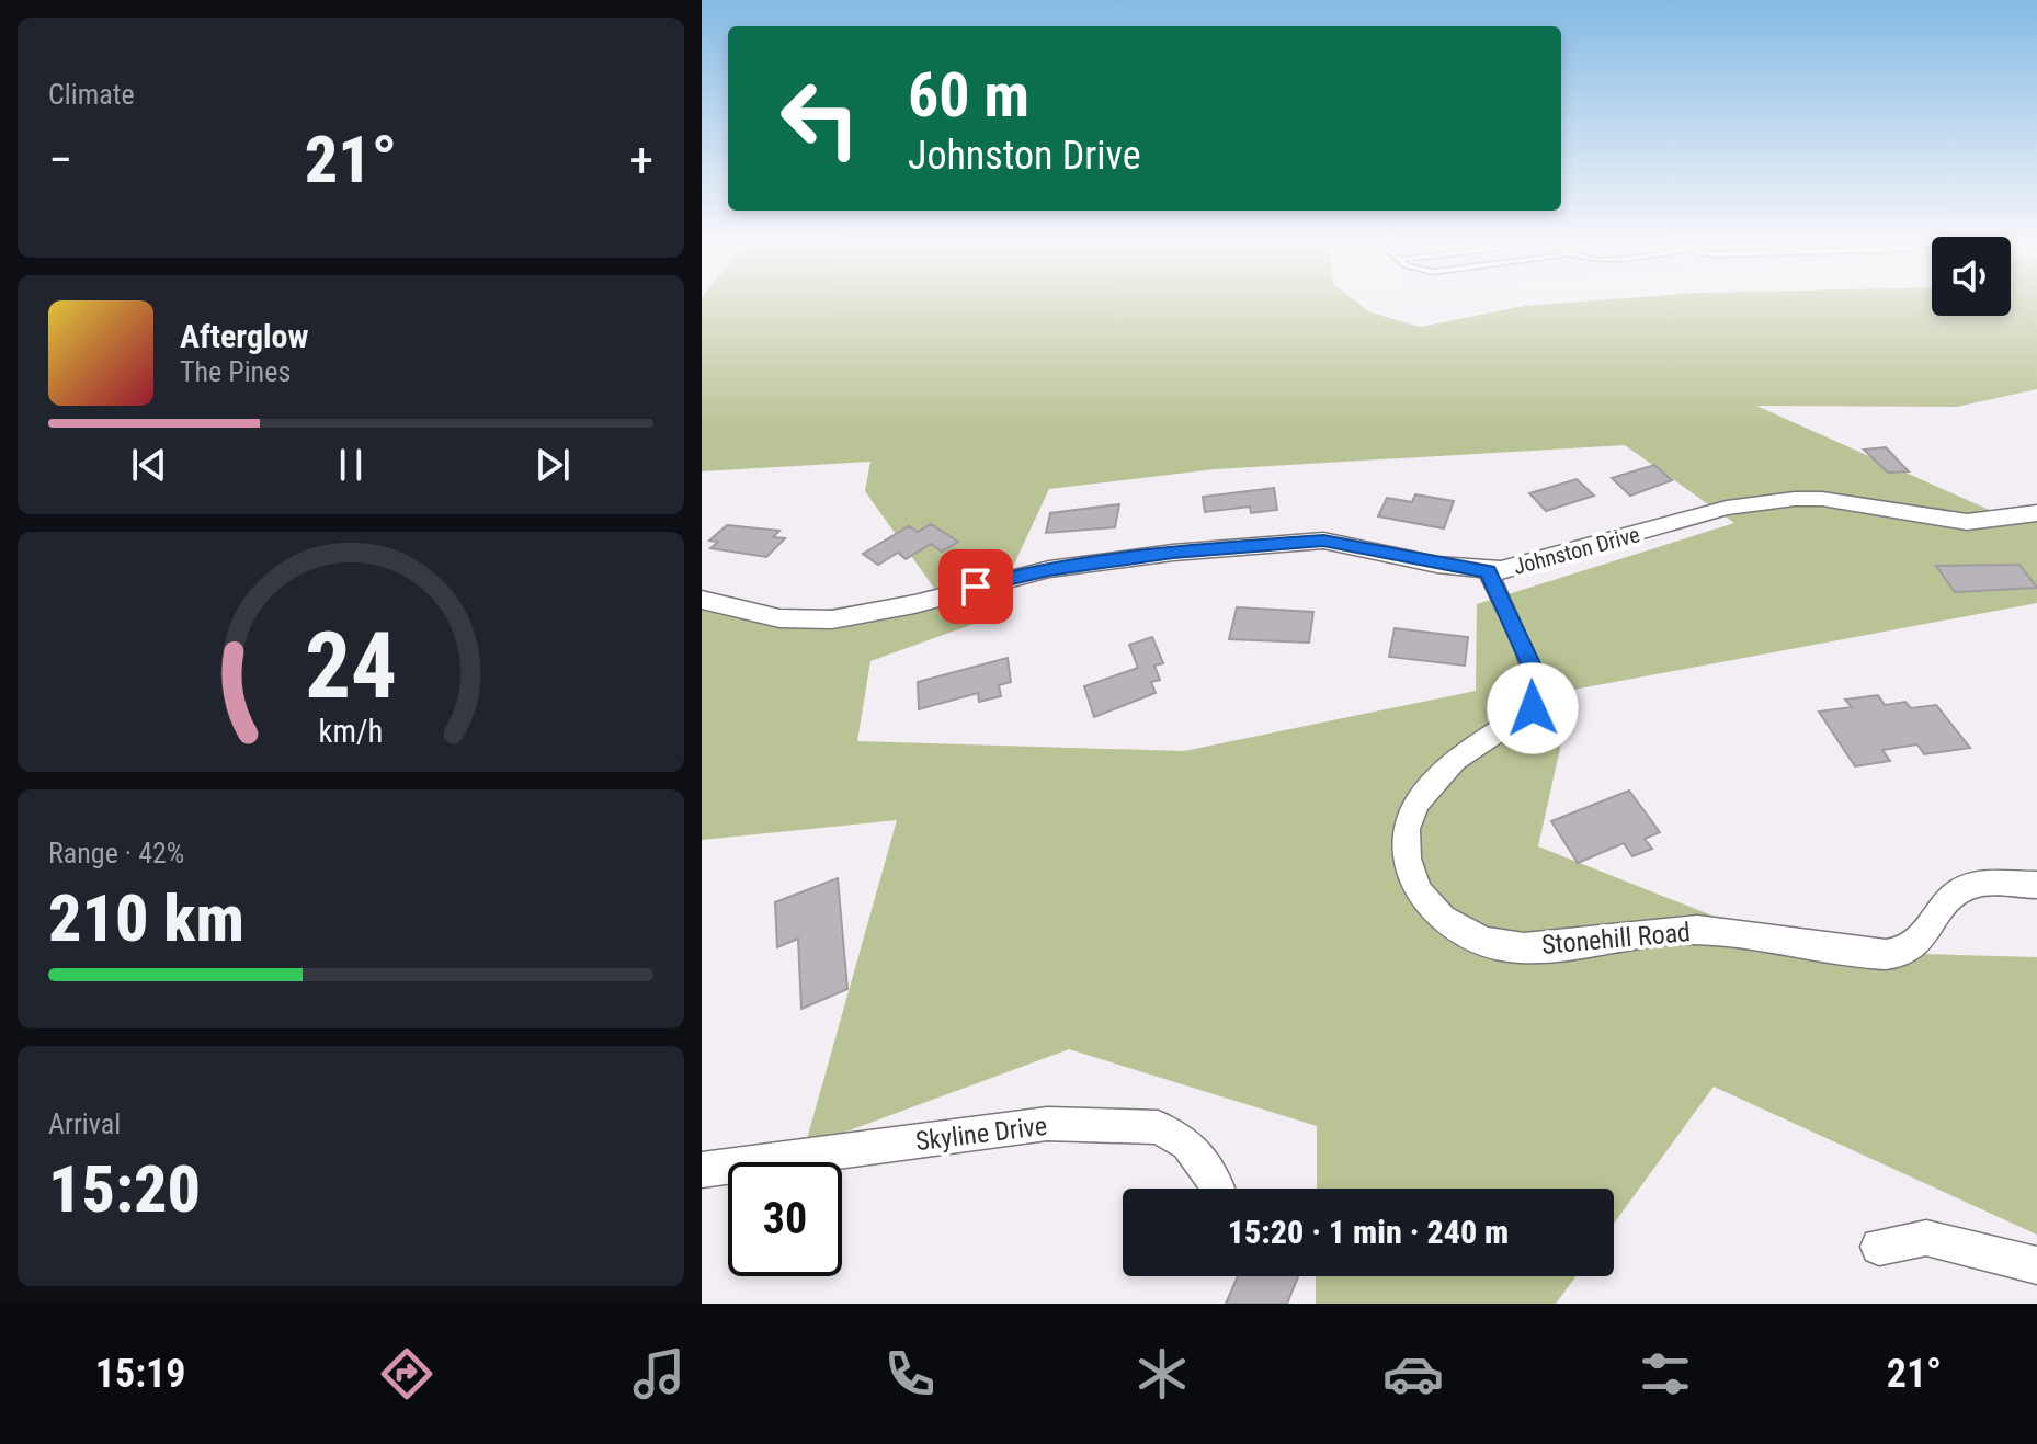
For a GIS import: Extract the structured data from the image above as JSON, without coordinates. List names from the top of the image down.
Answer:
{
  "streets": {
    "street": ["Johnston Drive", "Stonehill Road", "Skyline Drive"]
  },
  "crossings": [
    ["Johnston Drive", "Stonehill Road"]
  ],
  "page": {
    "tile": [
      "Climate",
      ["Range · 42%", "210 km"],
      ["Arrival", "15:20"]
    ],
    "turn": ["60 m", "Johnston Drive"],
    "heat": ["−", "21°", "+"],
    "song": ["Afterglow", "The Pines"],
    "limit": "30",
    "trip": "15:20 · 1 min · 240 m",
    "tabs": ["15:19", "21°"],
    "gauge": ["24", "km/h"]
  }
}
